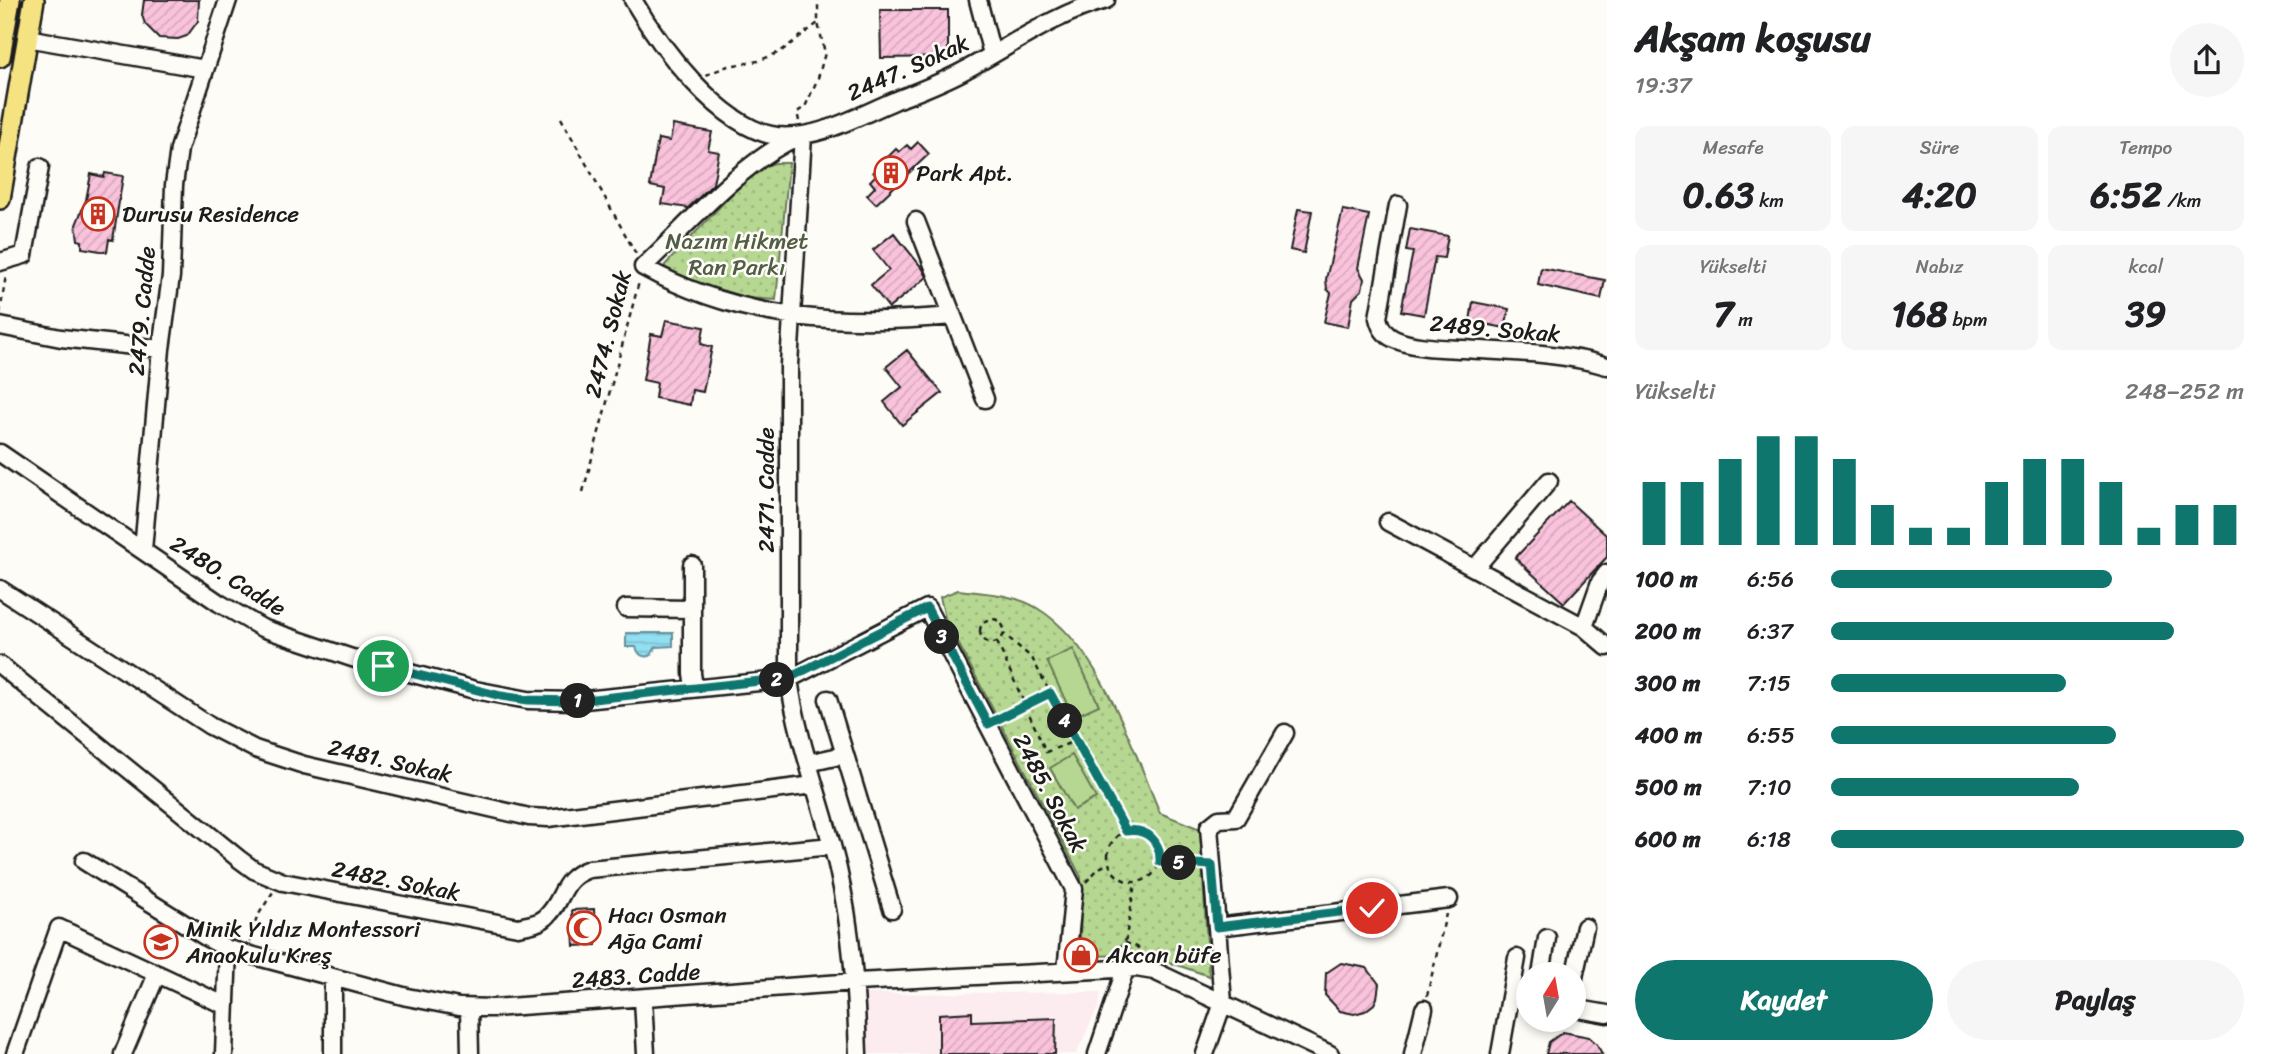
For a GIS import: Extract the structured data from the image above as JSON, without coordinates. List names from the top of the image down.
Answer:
{
  "streets": {
    "street": [
      "2447. Sokak",
      "2479. Cadde",
      "2489. Sokak",
      "2471. Cadde",
      "2480. Cadde",
      "2481. Sokak",
      "2485. Sokak",
      "2482. Sokak",
      "2483. Cadde"
    ],
    "path": ["2474. Sokak"]
  },
  "crossings": [
    ["2447. Sokak", "2471. Cadde"],
    ["2479. Cadde", "2480. Cadde"],
    ["2471. Cadde", "2480. Cadde"],
    ["2471. Cadde", "2481. Sokak"],
    ["2471. Cadde", "2485. Sokak"],
    ["2471. Cadde", "2482. Sokak"],
    ["2471. Cadde", "2483. Cadde"],
    ["2480. Cadde", "2485. Sokak"],
    ["2485. Sokak", "2483. Cadde"]
  ],
  "parks": ["Nazım Hikmet Ran Parkı"],
  "places": {
    "building": ["Park Apt.", "Durusu Residence"],
    "mosque": ["Hacı Osman Ağa Cami"],
    "school or university": ["Minik Yıldız Montessori Anaokulu Kreş"],
    "shop": ["Akcan büfe"]
  },
  "north": "top",
  "page": {
    "heading": ["Akşam koşusu", "19:37"],
    "stats": [
      ["Mesafe", "0.63 km"],
      ["Süre", "4:20"],
      ["Tempo", "6:52 /km"],
      ["Yükselti", "7 m"],
      ["Nabız", "168 bpm"],
      ["kcal", "39"]
    ],
    "chart": ["Yükselti", "248–252 m"],
    "list": [
      {
        "name": "100 m",
        "note": "6:56"
      },
      {
        "name": "200 m",
        "note": "6:37"
      },
      {
        "name": "300 m",
        "note": "7:15"
      },
      {
        "name": "400 m",
        "note": "6:55"
      },
      {
        "name": "500 m",
        "note": "7:10"
      },
      {
        "name": "600 m",
        "note": "6:18"
      }
    ],
    "pins": [
      "3",
      "2",
      "1",
      "4",
      "5"
    ],
    "buttons": ["Kaydet", "Paylaş"]
  }
}
